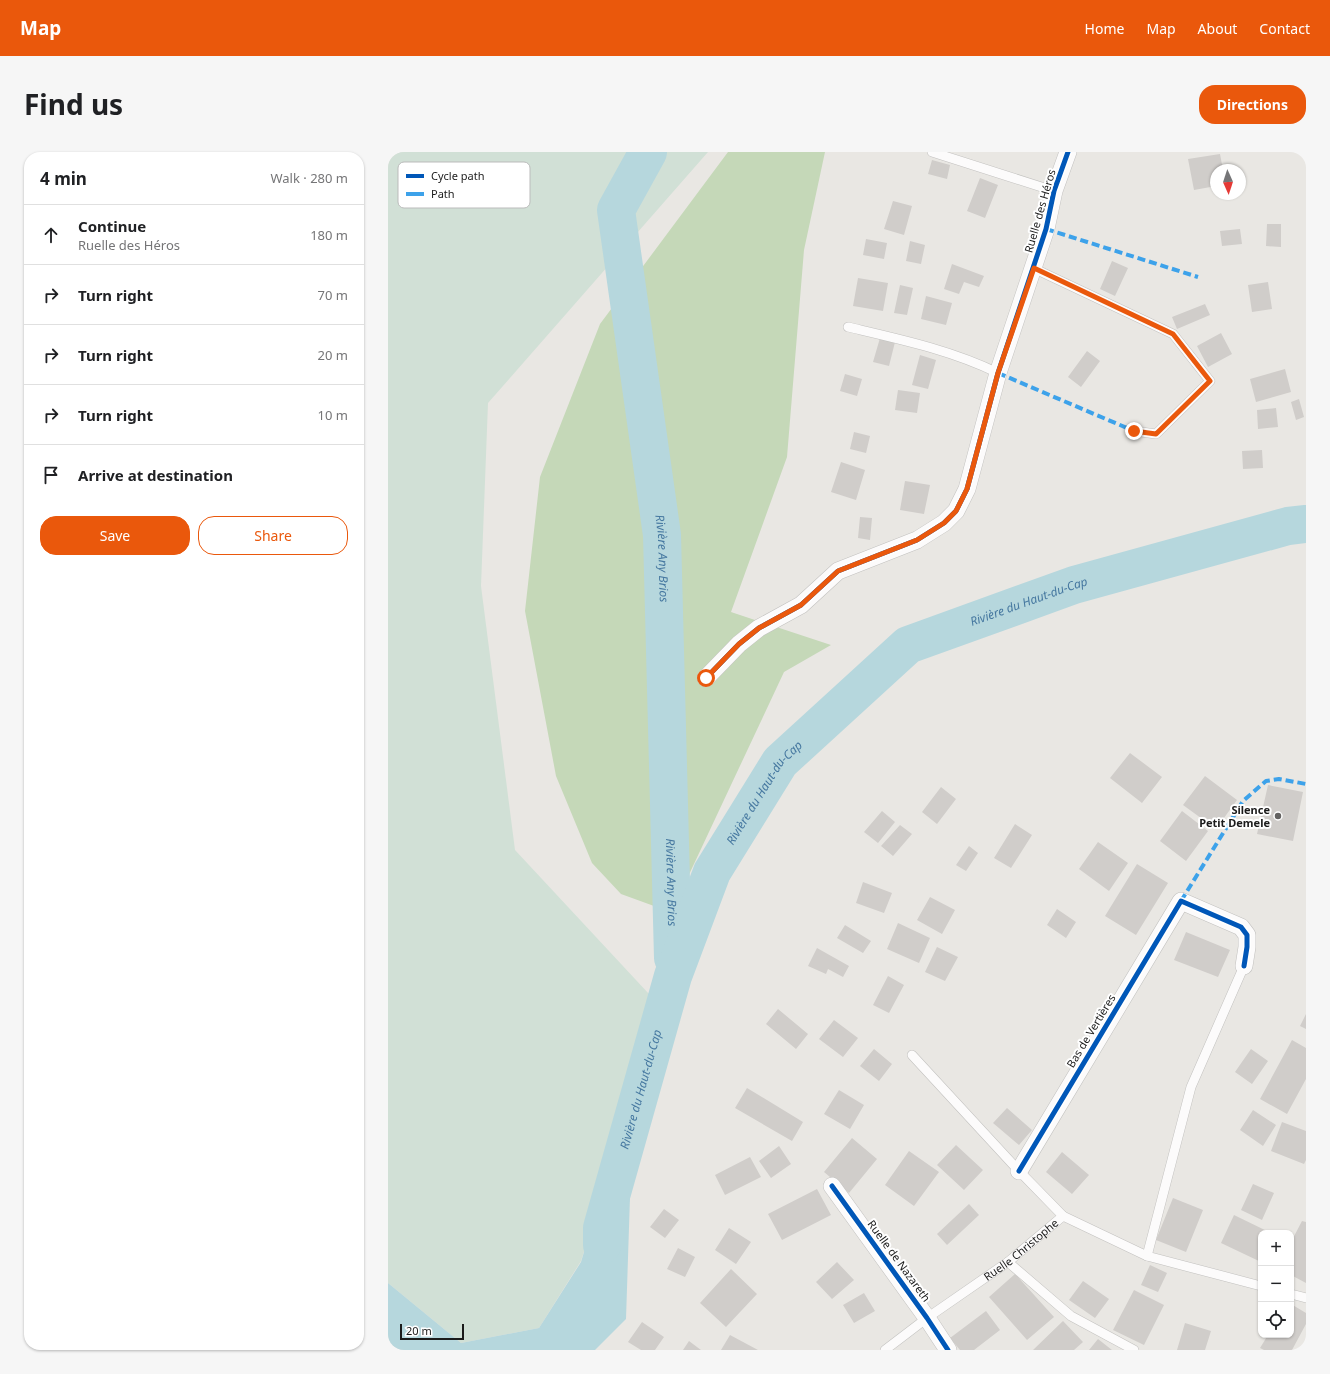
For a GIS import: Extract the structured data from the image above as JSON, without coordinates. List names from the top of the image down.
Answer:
{
  "streets": {
    "street": ["Ruelle des Héros", "Bas de Vertières", "Ruelle de Nazareth"],
    "lane": ["Ruelle Christophe"]
  },
  "crossings": [
    ["Ruelle Christophe", "Ruelle de Nazareth"]
  ],
  "water": ["Rivière Any Brios", "Rivière du Haut-du-Cap"],
  "places": ["Silence Petit Demele"],
  "legend": ["Cycle path", "Path"],
  "scale_bar": "20 m",
  "north": "bottom",
  "page": {
    "header": "Map",
    "nav": [
      "Home",
      "Map",
      "About",
      "Contact"
    ],
    "title": "Find us",
    "buttons": [
      "Directions",
      ["Save", "Share"]
    ],
    "heading": ["4 min", "Walk · 280 m"],
    "list": [
      ["Continue", "Ruelle des Héros", "180 m"],
      ["Turn right", "70 m"],
      ["Turn right", "20 m"],
      ["Turn right", "10 m"],
      "Arrive at destination"
    ],
    "map_buttons": ["+", "−"],
    "scale": "20 m"
  }
}
